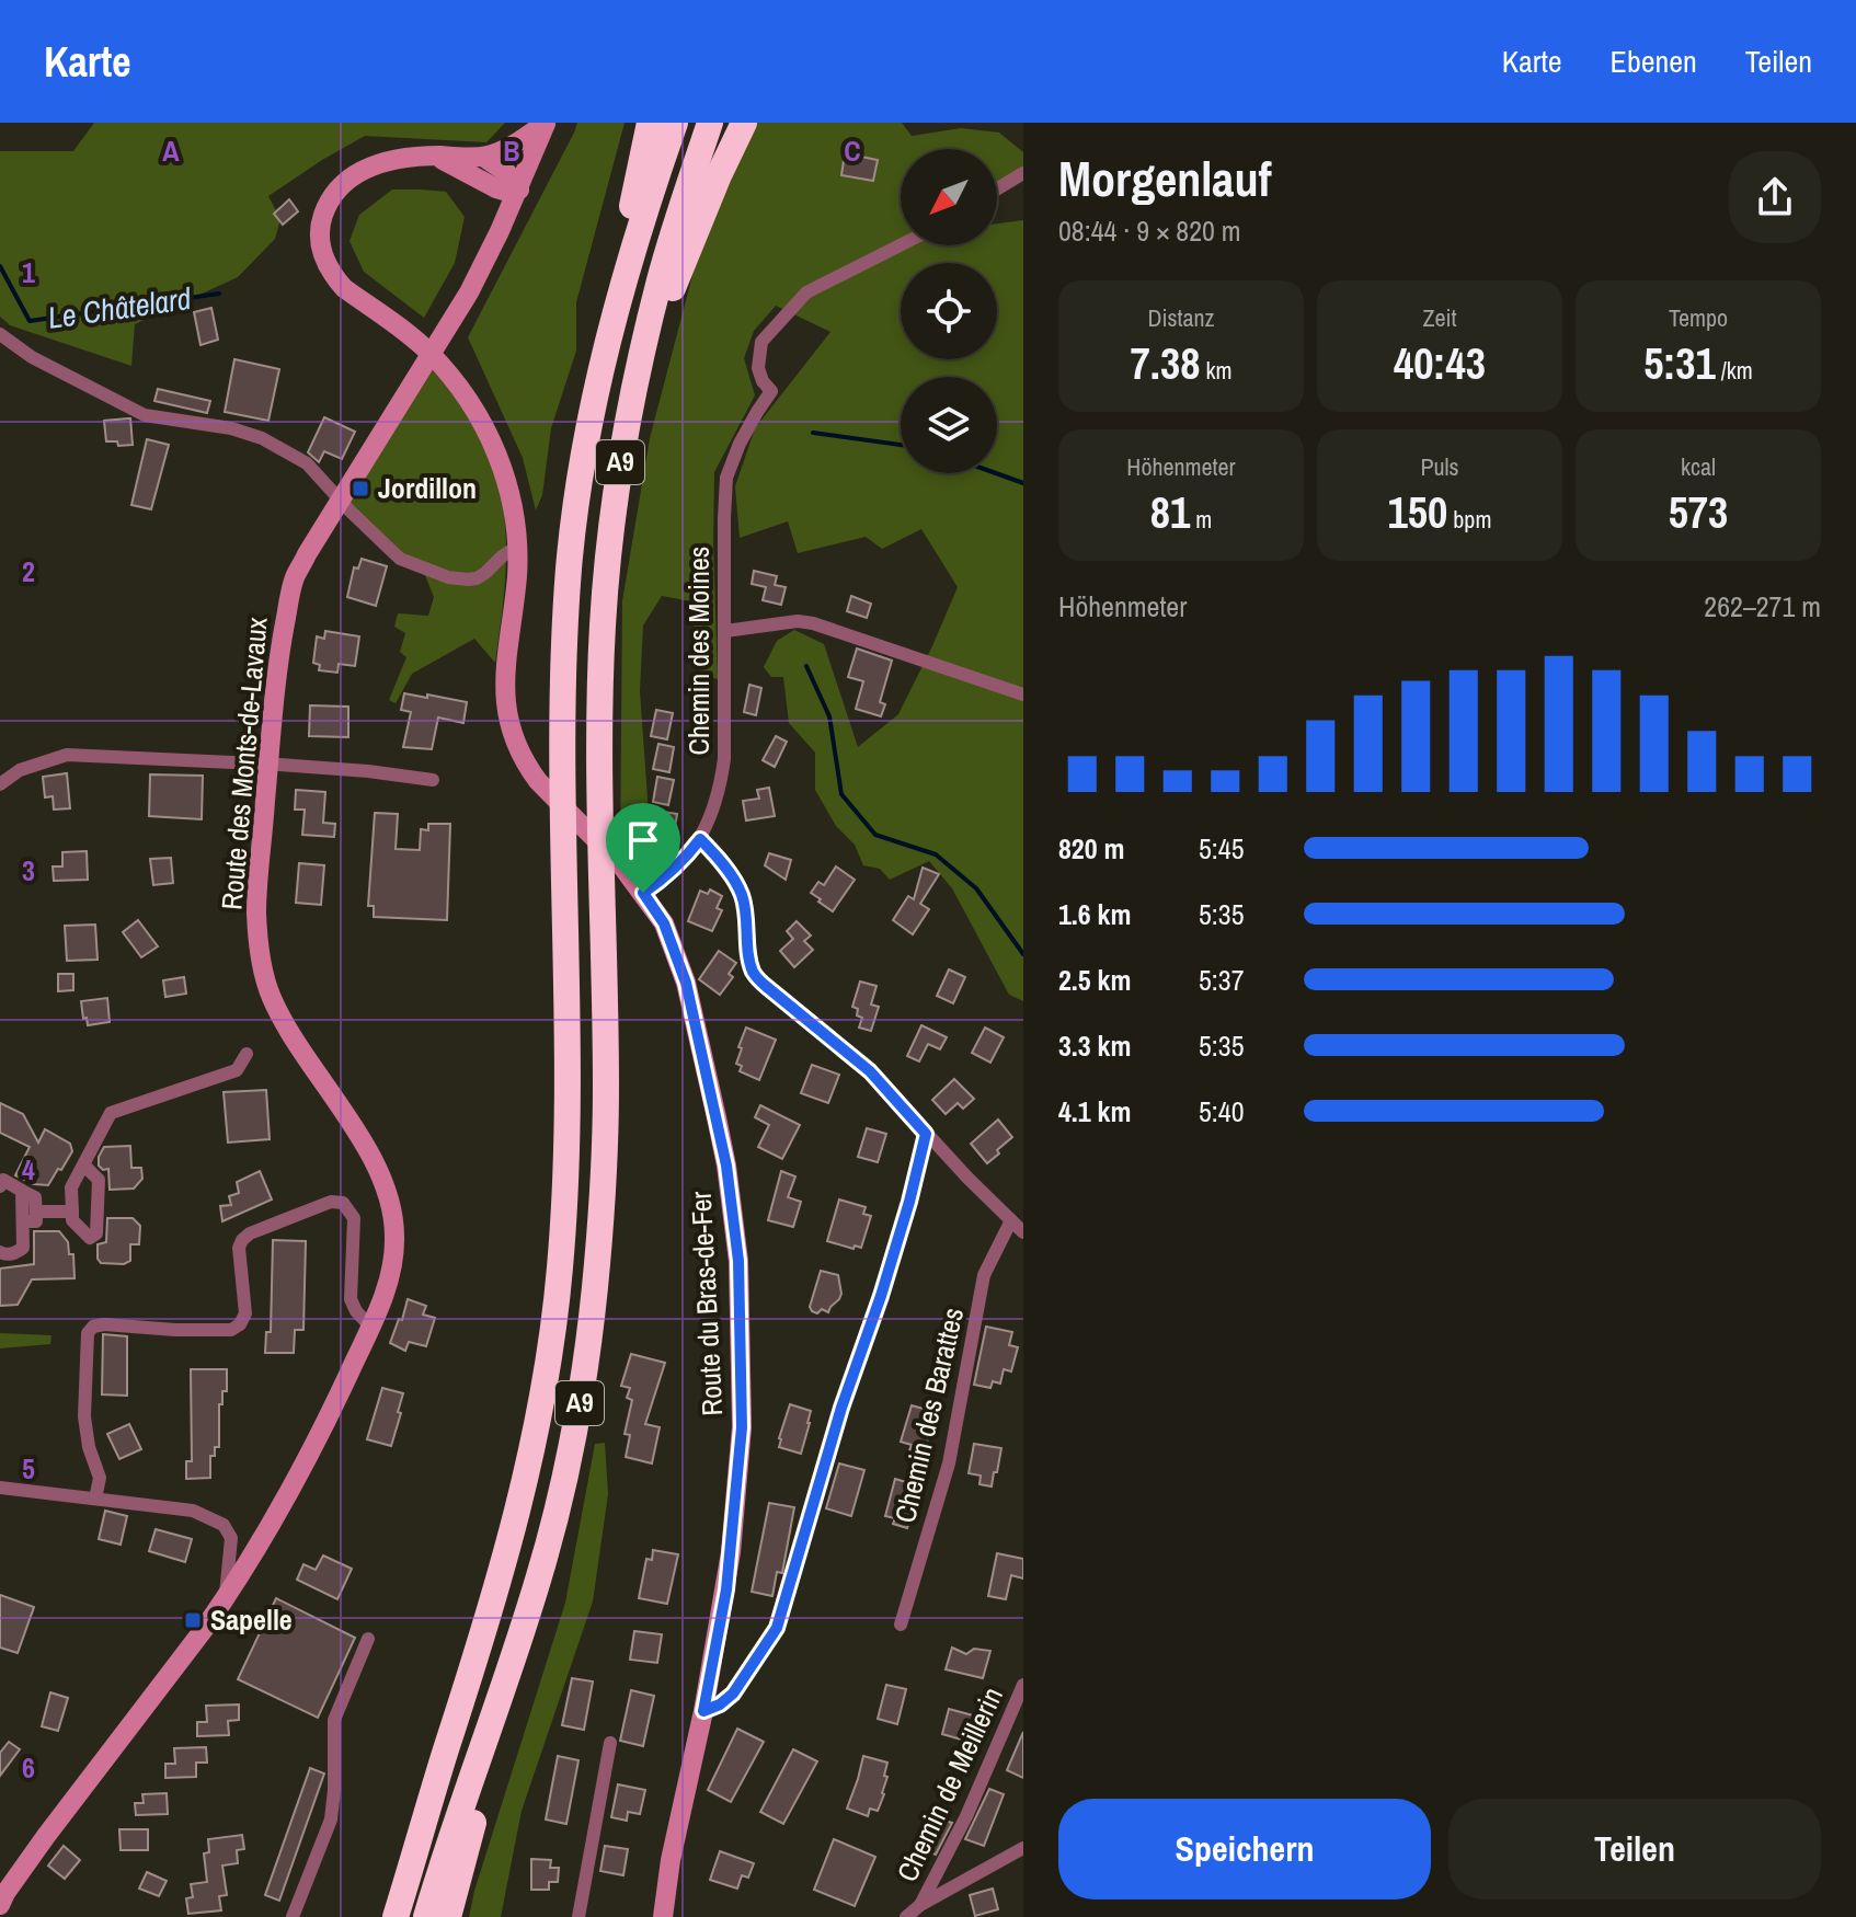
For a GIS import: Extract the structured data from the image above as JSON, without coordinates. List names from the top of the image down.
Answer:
{
  "streets": {
    "highway": ["A9"],
    "street": [
      "Chemin des Moines",
      "Route des Monts-de-Lavaux",
      "Route du Bras-de-Fer",
      "Chemin des Barattes",
      "Chemin de Meillerin"
    ]
  },
  "crossings": [
    ["Chemin des Moines", "Route du Bras-de-Fer"],
    ["Route des Monts-de-Lavaux", "Route du Bras-de-Fer"]
  ],
  "water": ["Le Châtelard"],
  "places": {
    "transit": ["Jordillon", "Sapelle"]
  },
  "north": "bottom left",
  "page": {
    "header": "Karte",
    "nav": ["Karte", "Ebenen", "Teilen"],
    "heading": ["Morgenlauf", "08:44 · 9 × 820 m"],
    "stats": [
      ["Distanz", "7.38 km"],
      ["Zeit", "40:43"],
      ["Tempo", "5:31 /km"],
      ["Höhenmeter", "81 m"],
      ["Puls", "150 bpm"],
      ["kcal", "573"]
    ],
    "chart": ["Höhenmeter", "262–271 m"],
    "list": [
      {
        "name": "820 m",
        "note": "5:45"
      },
      {
        "name": "1.6 km",
        "note": "5:35"
      },
      {
        "name": "2.5 km",
        "note": "5:37"
      },
      {
        "name": "3.3 km",
        "note": "5:35"
      },
      {
        "name": "4.1 km",
        "note": "5:40"
      }
    ],
    "buttons": ["Speichern", "Teilen"]
  },
  "grid": {
    "columns": ["A", "B", "C"],
    "rows": [
      "1",
      "2",
      "3",
      "4",
      "5",
      "6"
    ]
  }
}
